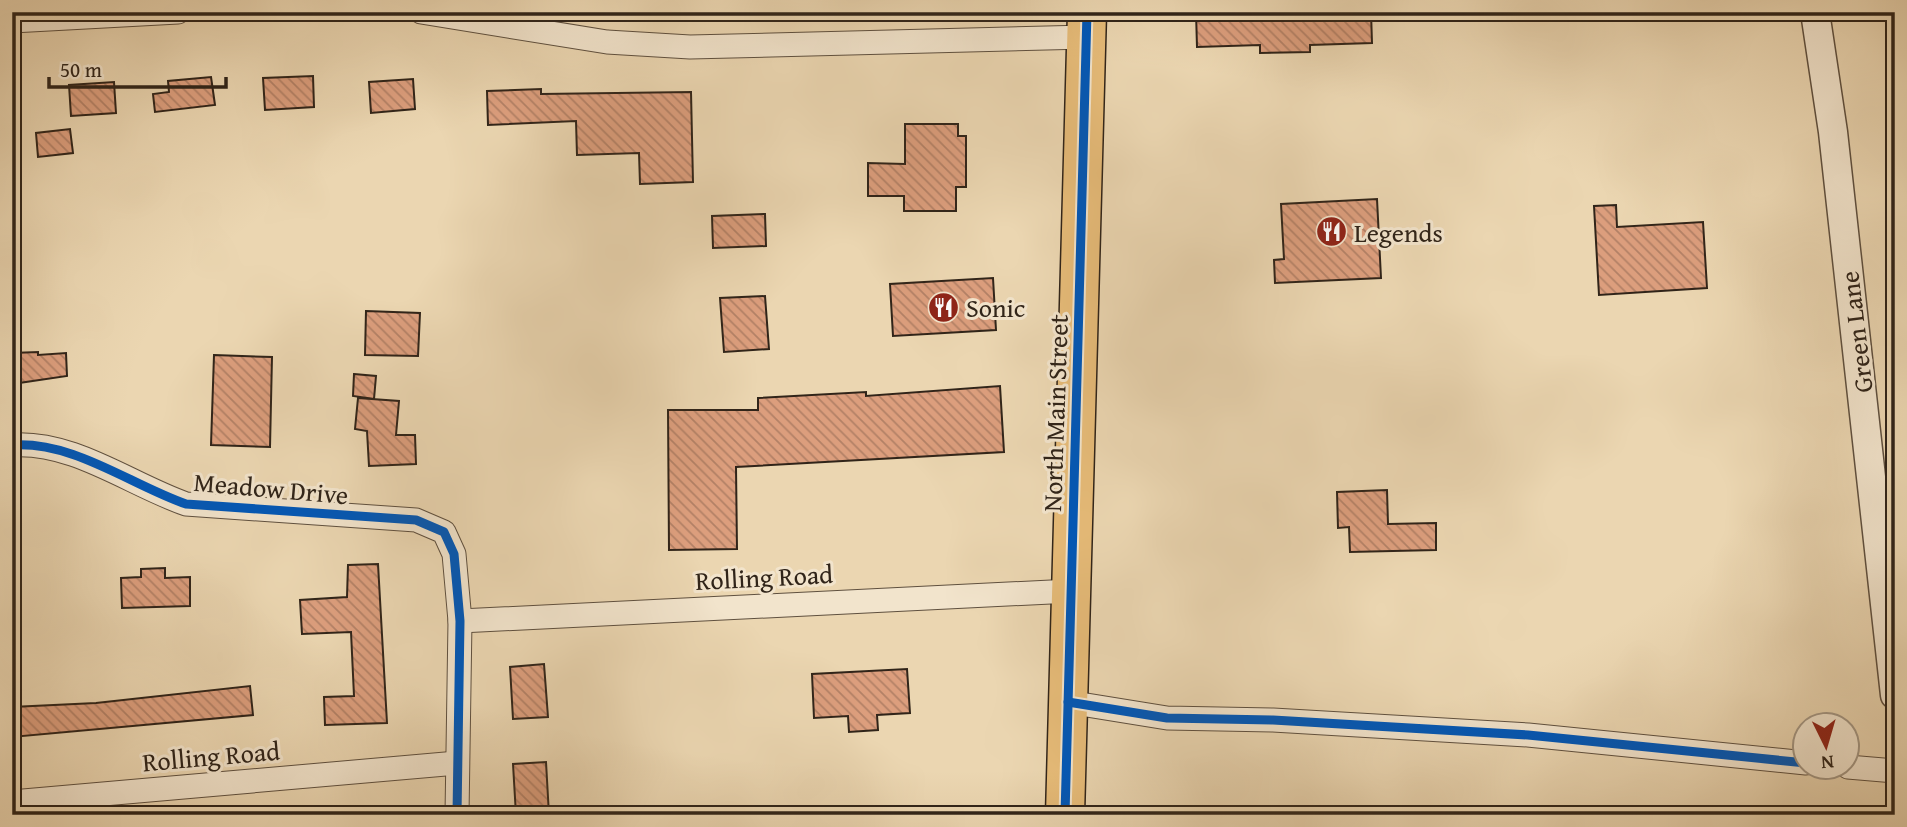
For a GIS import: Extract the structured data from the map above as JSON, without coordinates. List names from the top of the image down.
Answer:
{
  "streets": {
    "highway": ["North Main Street"],
    "street": ["Green Lane", "Meadow Drive", "Rolling Road"]
  },
  "crossings": [
    ["North Main Street", "Rolling Road"],
    ["Meadow Drive", "Rolling Road"]
  ],
  "places": {
    "restaurant": ["Legends", "Sonic"]
  },
  "scale_bar": "50 m",
  "north": "bottom"
}
